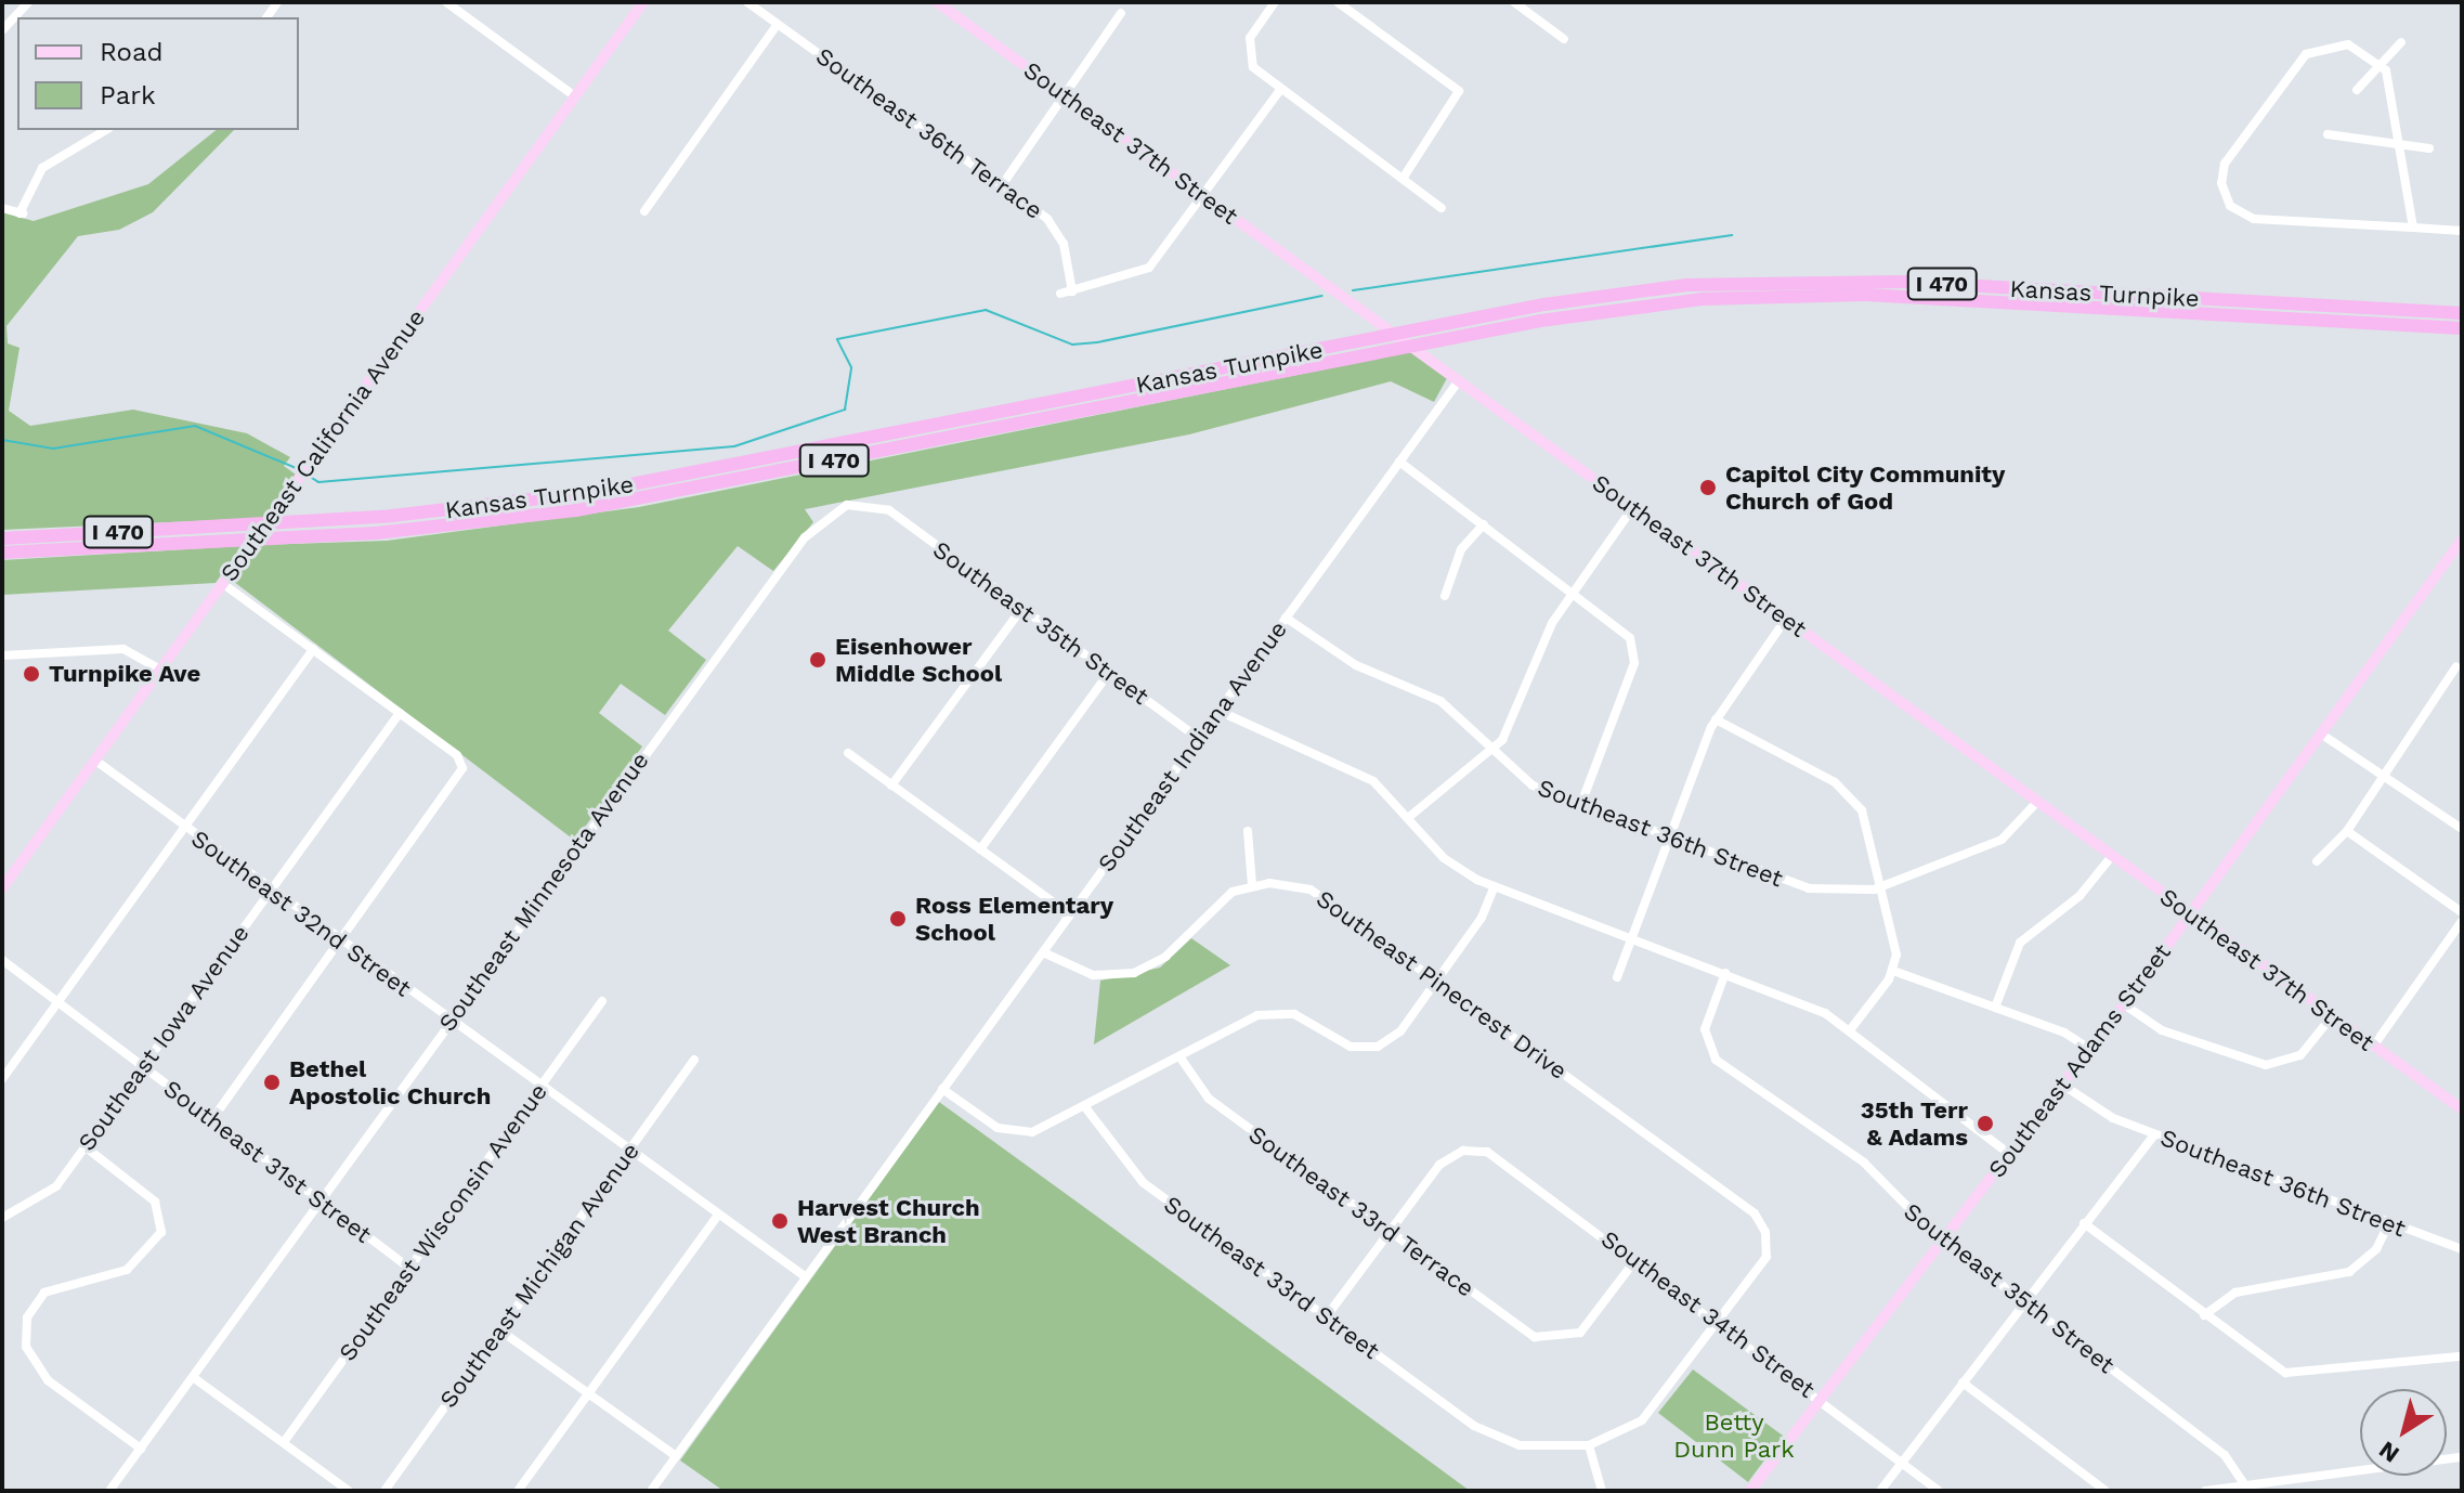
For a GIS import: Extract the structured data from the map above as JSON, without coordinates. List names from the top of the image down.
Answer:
{
  "streets": {
    "highway": ["I 470", "Kansas Turnpike"],
    "main road": ["Southeast 37th Street", "Southeast California Avenue", "Southeast Adams Street"],
    "street": [
      "Southeast 36th Terrace",
      "Southeast 35th Street",
      "Southeast Indiana Avenue",
      "Southeast 36th Street",
      "Southeast Minnesota Avenue",
      "Southeast 32nd Street",
      "Southeast Pinecrest Drive",
      "Southeast Iowa Avenue",
      "Southeast 31st Street",
      "Southeast 33rd Terrace",
      "Southeast Wisconsin Avenue",
      "Southeast Michigan Avenue",
      "Southeast 33rd Street",
      "Southeast 34th Street"
    ]
  },
  "crossings": [
    ["Southeast 37th Street", "Southeast Indiana Avenue"],
    ["Southeast 37th Street", "Southeast 36th Street"],
    ["Southeast 37th Street", "Southeast Adams Street"],
    ["Southeast California Avenue", "Southeast 32nd Street"],
    ["Southeast 35th Street", "Southeast Indiana Avenue"],
    ["Southeast 35th Street", "Southeast Minnesota Avenue"],
    ["Southeast 35th Street", "Southeast Adams Street"],
    ["Southeast Indiana Avenue", "Southeast 36th Street"],
    ["Southeast Indiana Avenue", "Southeast 32nd Street"],
    ["Southeast 36th Street", "Southeast Adams Street"],
    ["Southeast Minnesota Avenue", "Southeast 32nd Street"],
    ["Southeast Minnesota Avenue", "Southeast 31st Street"],
    ["Southeast 32nd Street", "Southeast Iowa Avenue"],
    ["Southeast 32nd Street", "Southeast Wisconsin Avenue"],
    ["Southeast 32nd Street", "Southeast Michigan Avenue"],
    ["Southeast Pinecrest Drive", "Southeast 34th Street"],
    ["Southeast Iowa Avenue", "Southeast 31st Street"],
    ["Southeast Adams Street", "Southeast 34th Street"],
    ["Southeast 31st Street", "Southeast Wisconsin Avenue"],
    ["Southeast 33rd Terrace", "Southeast 34th Street"]
  ],
  "parks": ["Betty Dunn Park"],
  "places": [
    "Capitol City Community Church of God",
    "Eisenhower Middle School",
    "Turnpike Ave",
    "Ross Elementary School",
    "Bethel Apostolic Church",
    "35th Terr & Adams",
    "Harvest Church West Branch"
  ],
  "legend": ["Road", "Park"],
  "north": "bottom left"
}
